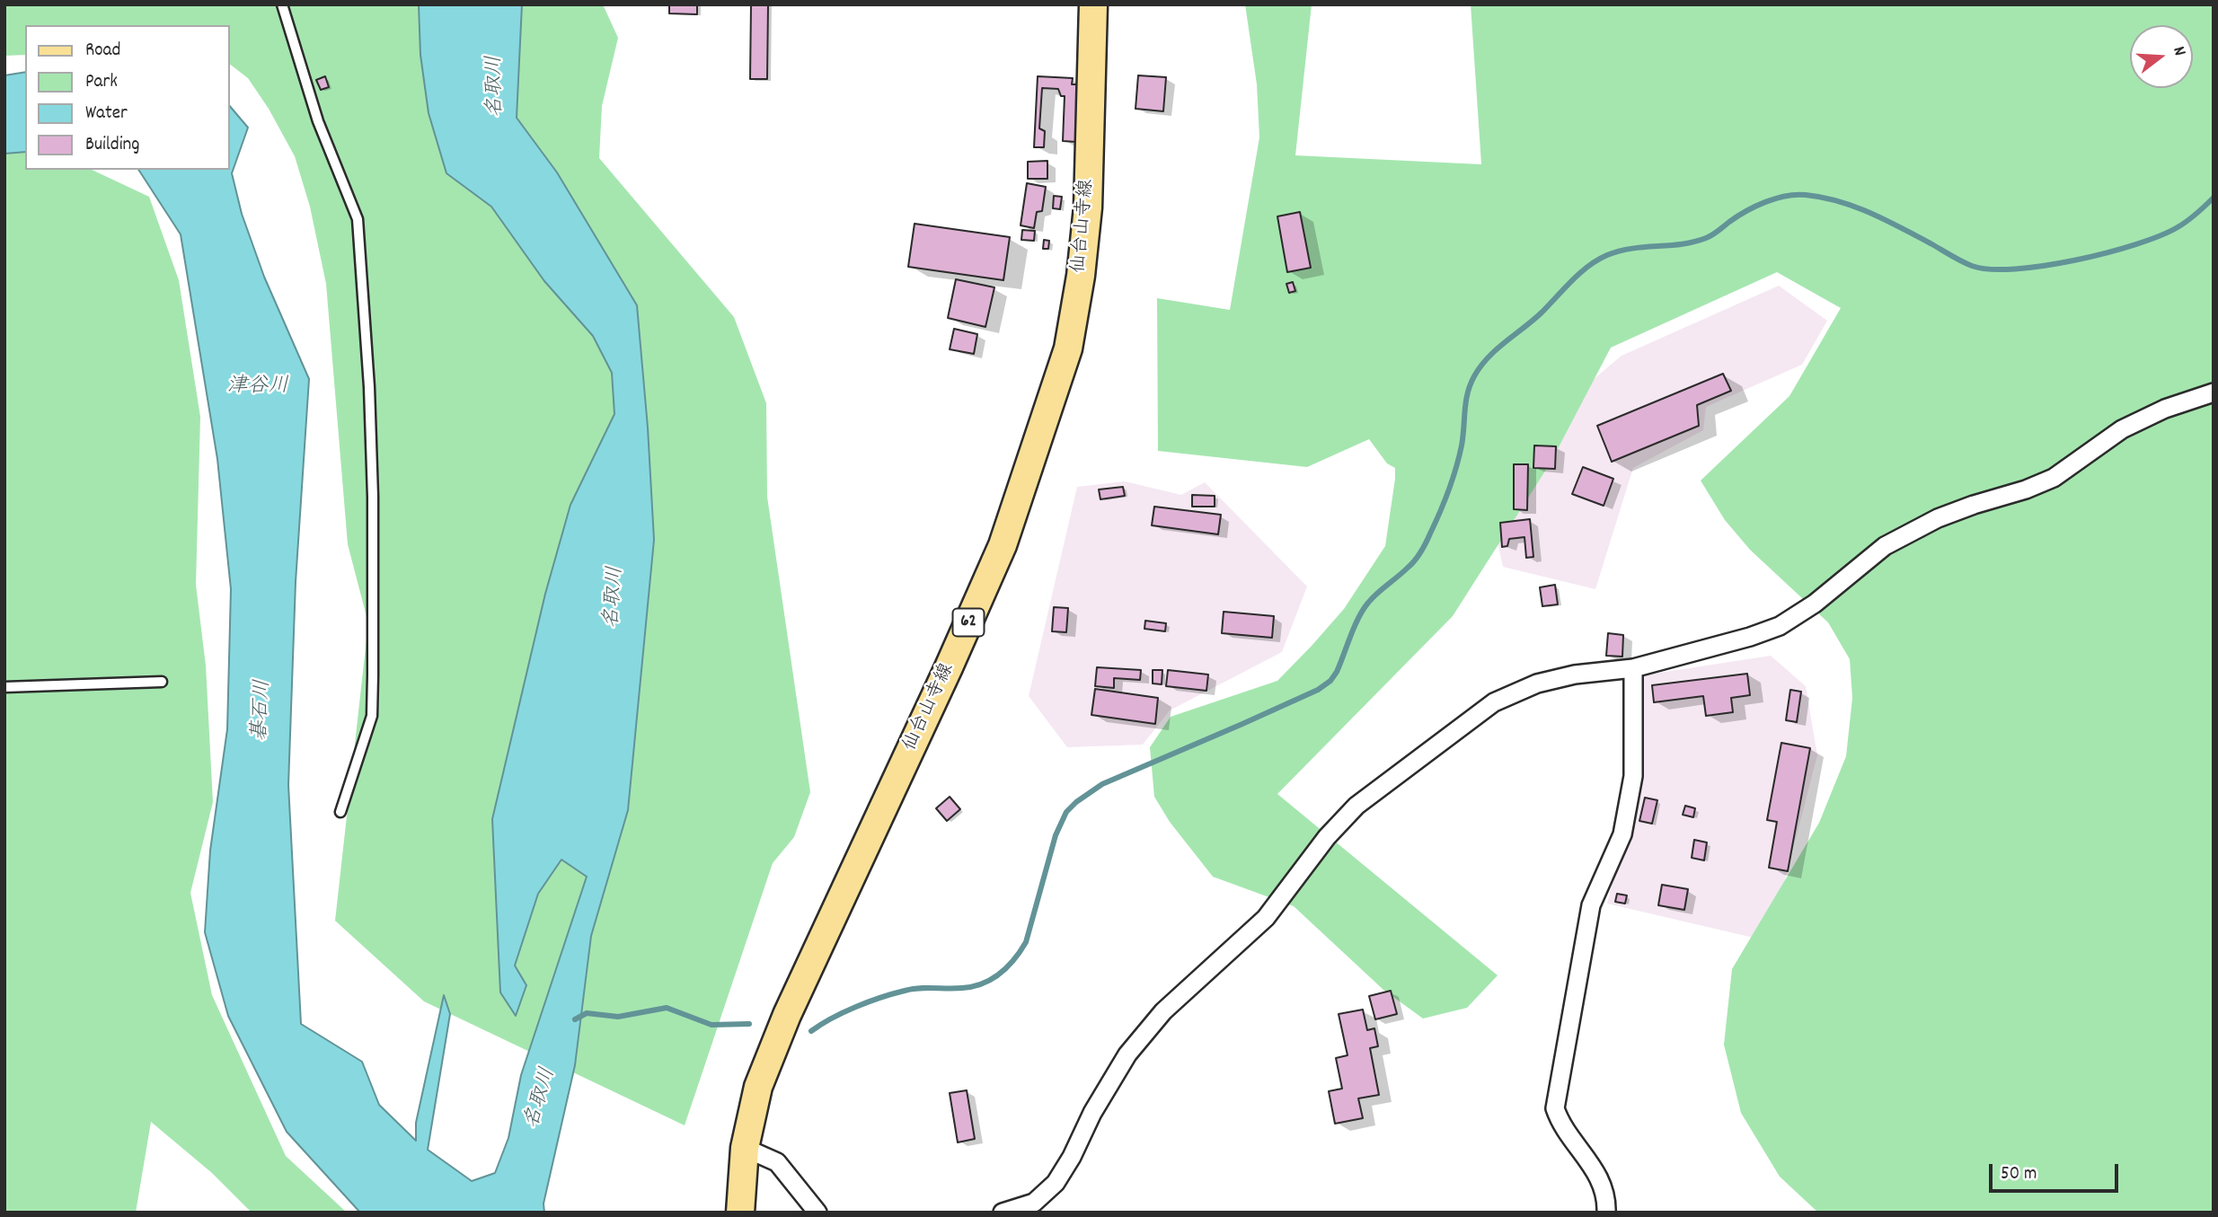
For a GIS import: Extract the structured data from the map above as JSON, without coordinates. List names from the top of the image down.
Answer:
{
  "streets": {
    "main road": ["仙台山寺線", "62"]
  },
  "water": ["名取川", "津谷川", "碁石川"],
  "legend": [
    "Road",
    "Park",
    "Water",
    "Building"
  ],
  "scale_bar": "50 m",
  "north": "right"
}
